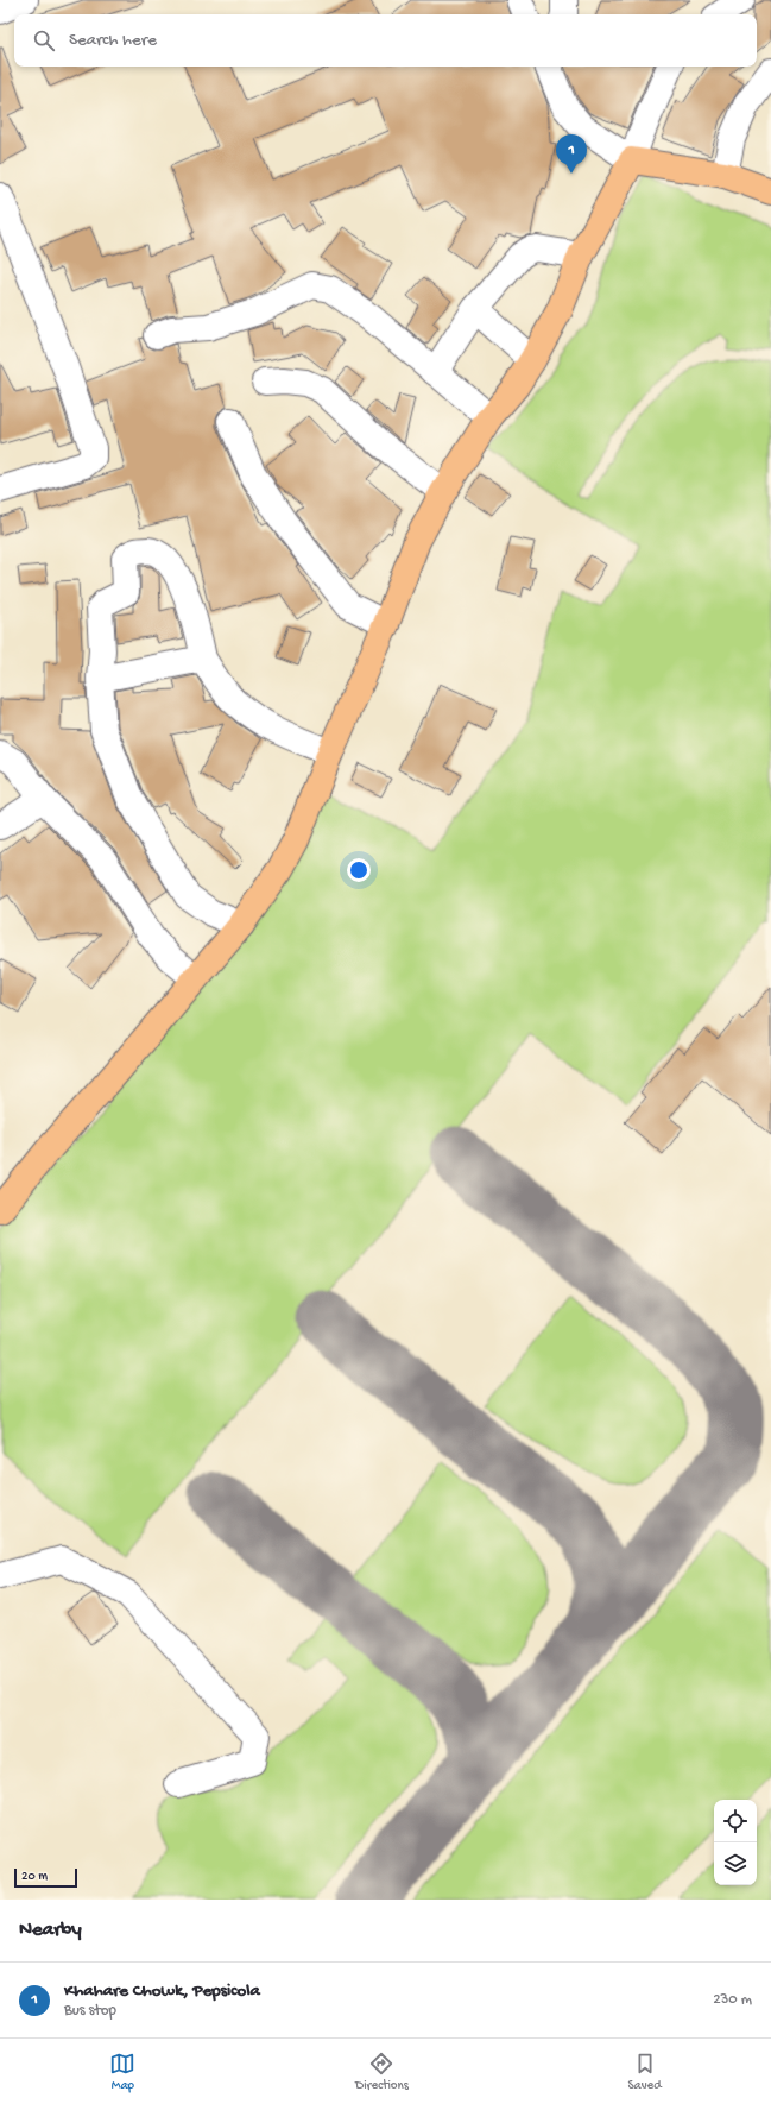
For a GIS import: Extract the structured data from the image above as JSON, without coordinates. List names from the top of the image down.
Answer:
{
  "scale_bar": "20 m",
  "page": {
    "search": "Search here",
    "pins": "1",
    "scale": "20 m",
    "heading": "Nearby",
    "list": [
      {
        "mark": "1",
        "name": "Khahare Chowk, Pepsicola",
        "note": "Bus stop",
        "value": "230 m"
      }
    ],
    "nav": ["Map", "Directions", "Saved"]
  }
}
